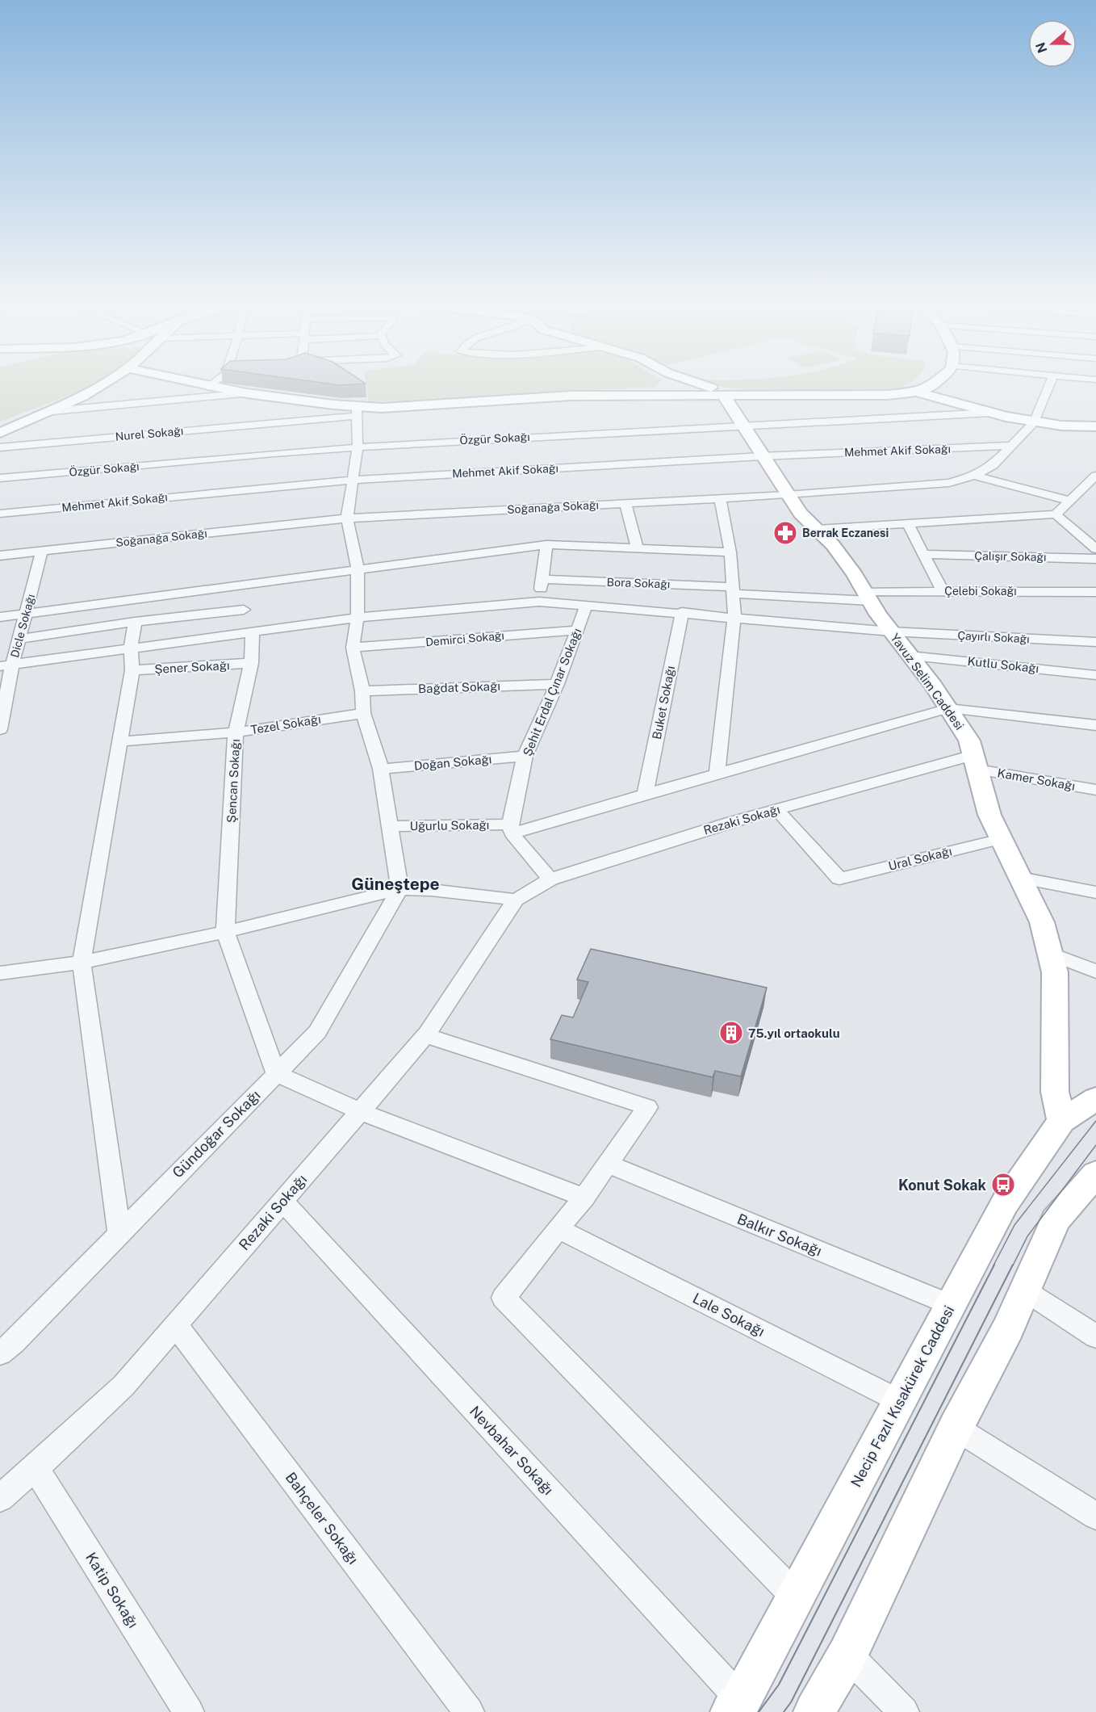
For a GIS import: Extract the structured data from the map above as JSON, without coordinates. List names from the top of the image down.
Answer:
{
  "streets": {
    "street": [
      "Nurel Sokağı",
      "Özgür Sokağı",
      "Mehmet Akif Sokağı",
      "Soğanağa Sokağı",
      "Çalışır Sokağı",
      "Bora Sokağı",
      "Çelebi Sokağı",
      "Dicle Sokağı",
      "Çayırlı Sokağı",
      "Demirci Sokağı",
      "Kutlu Sokağı",
      "Şener Sokağı",
      "Yavuz Selim Caddesi",
      "Bağdat Sokağı",
      "Şehit Erdal Çınar Sokağı",
      "Buket Sokağı",
      "Tezel Sokağı",
      "Doğan Sokağı",
      "Kamer Sokağı",
      "Şencan Sokağı",
      "Rezaki Sokağı",
      "Uğurlu Sokağı",
      "Ural Sokağı",
      "Gündoğar Sokağı",
      "Balkır Sokağı",
      "Lale Sokağı",
      "Necip Fazıl Kısakürek Caddesi",
      "Nevbahar Sokağı",
      "Bahçeler Sokağı",
      "Katip Sokağı"
    ]
  },
  "crossings": [
    ["Özgür Sokağı", "Yavuz Selim Caddesi"],
    ["Mehmet Akif Sokağı", "Soğanağa Sokağı"],
    ["Mehmet Akif Sokağı", "Yavuz Selim Caddesi"],
    ["Soğanağa Sokağı", "Dicle Sokağı"],
    ["Soğanağa Sokağı", "Yavuz Selim Caddesi"],
    ["Bora Sokağı", "Çelebi Sokağı"],
    ["Bora Sokağı", "Yavuz Selim Caddesi"],
    ["Çelebi Sokağı", "Yavuz Selim Caddesi"],
    ["Dicle Sokağı", "Çayırlı Sokağı"],
    ["Çayırlı Sokağı", "Yavuz Selim Caddesi"],
    ["Çayırlı Sokağı", "Şehit Erdal Çınar Sokağı"],
    ["Çayırlı Sokağı", "Buket Sokağı"],
    ["Çayırlı Sokağı", "Şencan Sokağı"],
    ["Demirci Sokağı", "Şehit Erdal Çınar Sokağı"],
    ["Kutlu Sokağı", "Yavuz Selim Caddesi"],
    ["Şener Sokağı", "Şencan Sokağı"],
    ["Yavuz Selim Caddesi", "Kamer Sokağı"],
    ["Yavuz Selim Caddesi", "Rezaki Sokağı"],
    ["Yavuz Selim Caddesi", "Uğurlu Sokağı"],
    ["Yavuz Selim Caddesi", "Ural Sokağı"],
    ["Yavuz Selim Caddesi", "Necip Fazıl Kısakürek Caddesi"],
    ["Bağdat Sokağı", "Şehit Erdal Çınar Sokağı"],
    ["Şehit Erdal Çınar Sokağı", "Doğan Sokağı"],
    ["Şehit Erdal Çınar Sokağı", "Uğurlu Sokağı"],
    ["Buket Sokağı", "Uğurlu Sokağı"],
    ["Tezel Sokağı", "Şencan Sokağı"],
    ["Kamer Sokağı", "Rezaki Sokağı"],
    ["Rezaki Sokağı", "Ural Sokağı"],
    ["Rezaki Sokağı", "Nevbahar Sokağı"],
    ["Rezaki Sokağı", "Bahçeler Sokağı"],
    ["Rezaki Sokağı", "Katip Sokağı"],
    ["Balkır Sokağı", "Necip Fazıl Kısakürek Caddesi"],
    ["Lale Sokağı", "Necip Fazıl Kısakürek Caddesi"],
    ["Necip Fazıl Kısakürek Caddesi", "Nevbahar Sokağı"]
  ],
  "districts": ["Güneştepe"],
  "places": {
    "pharmacy": ["Berrak Eczanesi"],
    "building": ["75.yıl ortaokulu"],
    "bus stop": ["Konut Sokak"]
  },
  "north": "left"
}
